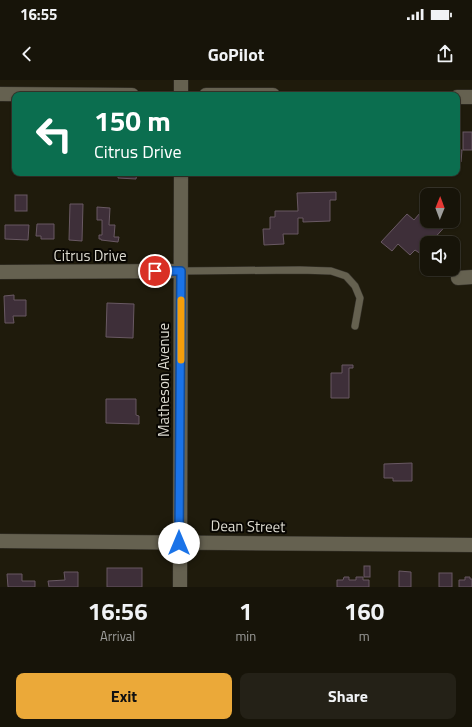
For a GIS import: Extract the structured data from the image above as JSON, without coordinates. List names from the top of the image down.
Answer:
{
  "streets": {
    "street": ["Citrus Drive", "Matheson Avenue", "Dean Street"]
  },
  "crossings": [
    ["Citrus Drive", "Matheson Avenue"],
    ["Matheson Avenue", "Dean Street"]
  ],
  "north": "top",
  "page": {
    "status": "16:55",
    "header": "GoPilot",
    "turn": ["150 m", "Citrus Drive"],
    "eta": [
      "16:56",
      "Arrival",
      "1",
      "min",
      "160",
      "m"
    ],
    "buttons": ["Exit", "Share"]
  }
}
